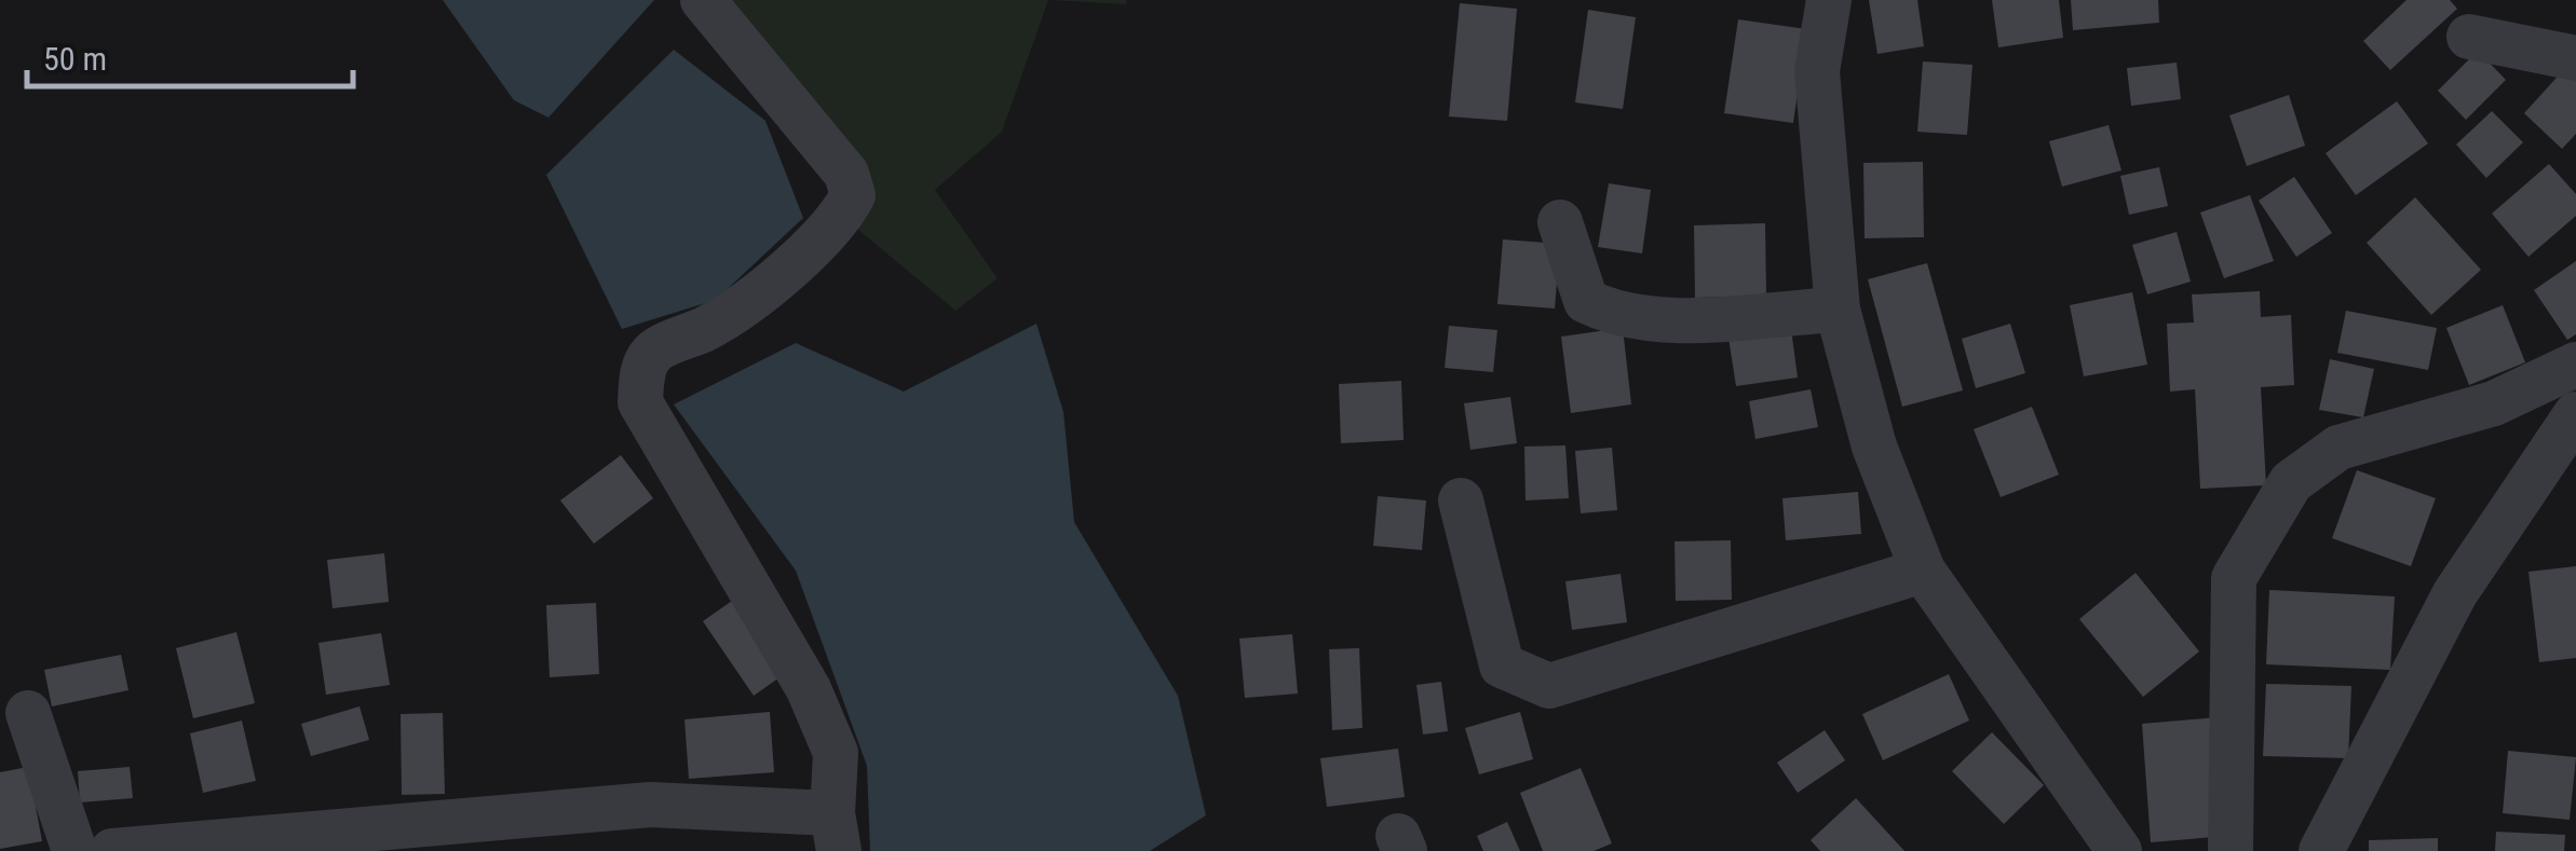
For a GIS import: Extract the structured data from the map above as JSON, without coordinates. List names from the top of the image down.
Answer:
{
  "scale_bar": "50 m"
}
